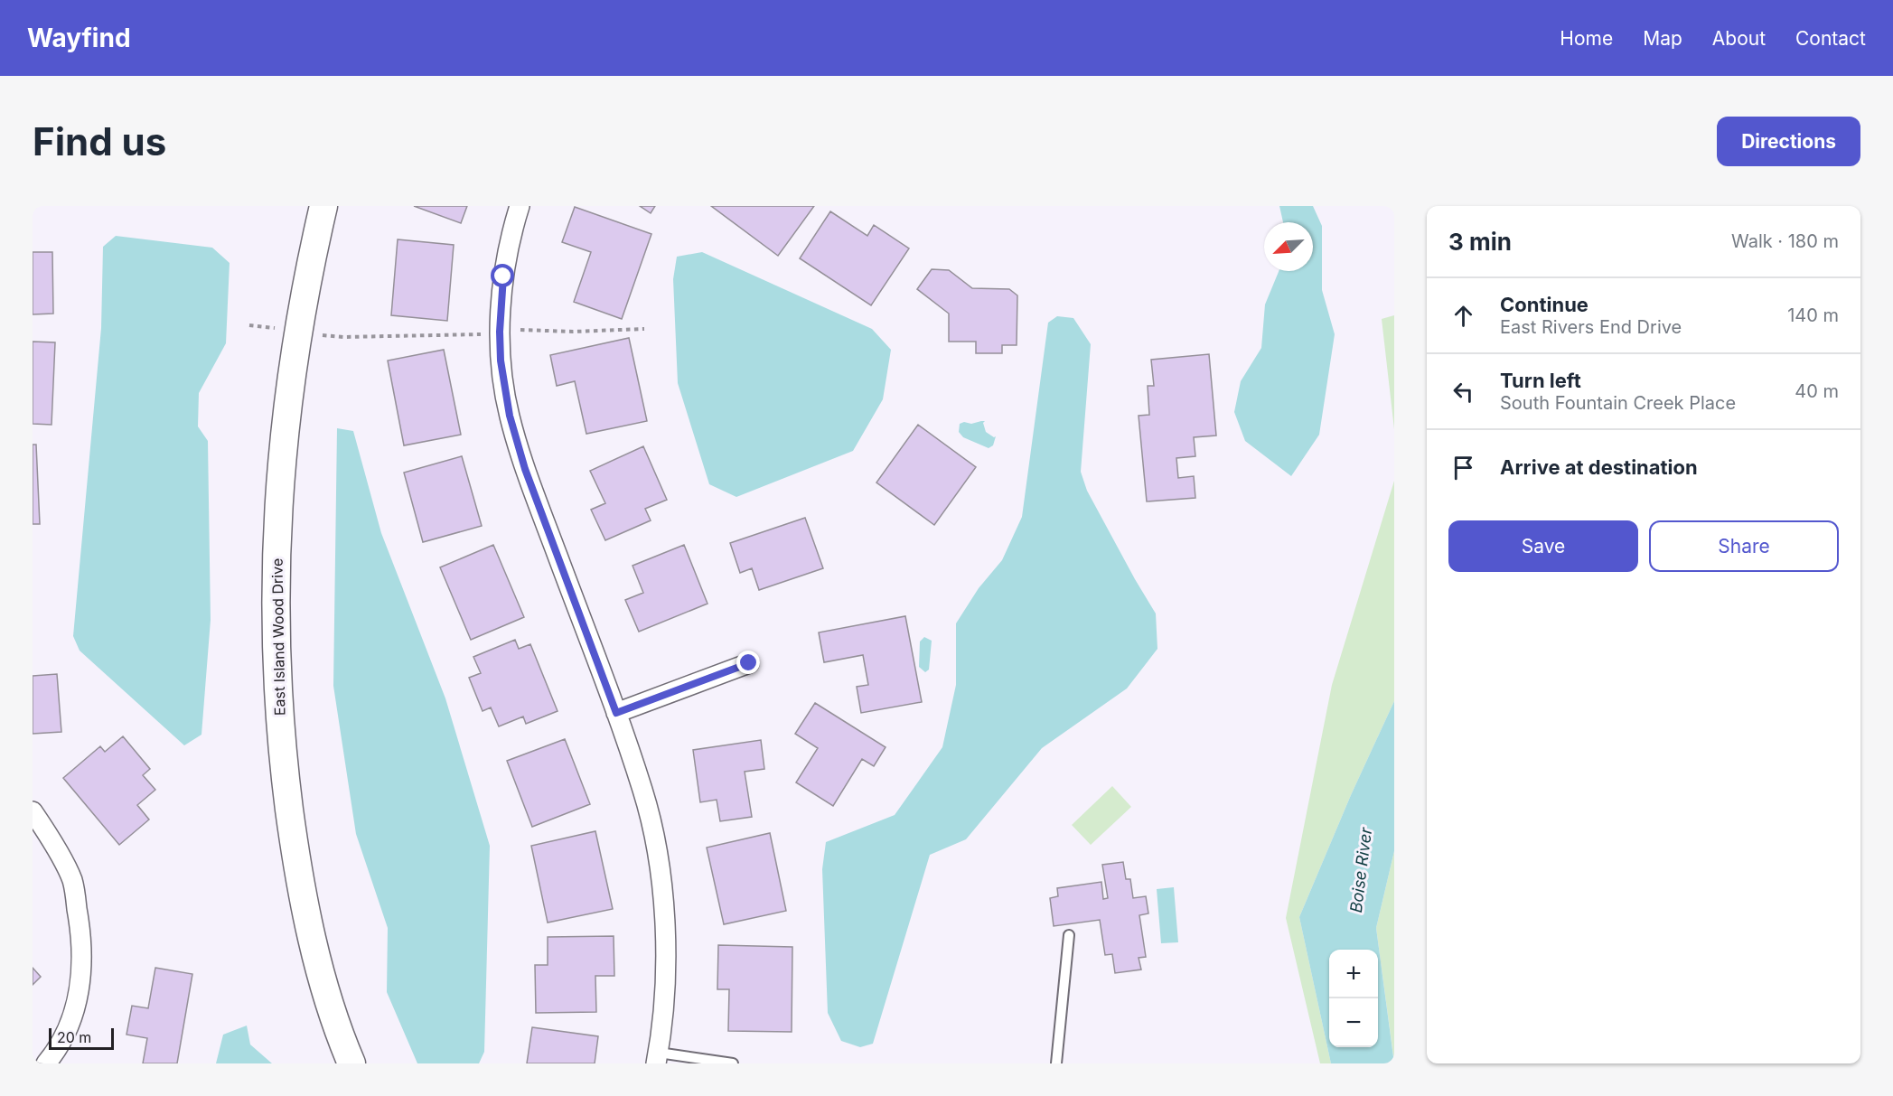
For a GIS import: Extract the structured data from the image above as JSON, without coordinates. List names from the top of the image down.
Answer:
{
  "streets": {
    "street": ["East Island Wood Drive"]
  },
  "water": ["Boise River"],
  "scale_bar": "20 m",
  "north": "bottom left",
  "page": {
    "header": "Wayfind",
    "nav": [
      "Home",
      "Map",
      "About",
      "Contact"
    ],
    "buttons": [
      "Directions",
      ["Save", "Share"]
    ],
    "title": "Find us",
    "heading": ["3 min", "Walk · 180 m"],
    "list": [
      ["Continue", "East Rivers End Drive", "140 m"],
      ["Turn left", "South Fountain Creek Place", "40 m"],
      "Arrive at destination"
    ],
    "map_buttons": ["+", "−"],
    "scale": "20 m"
  }
}
